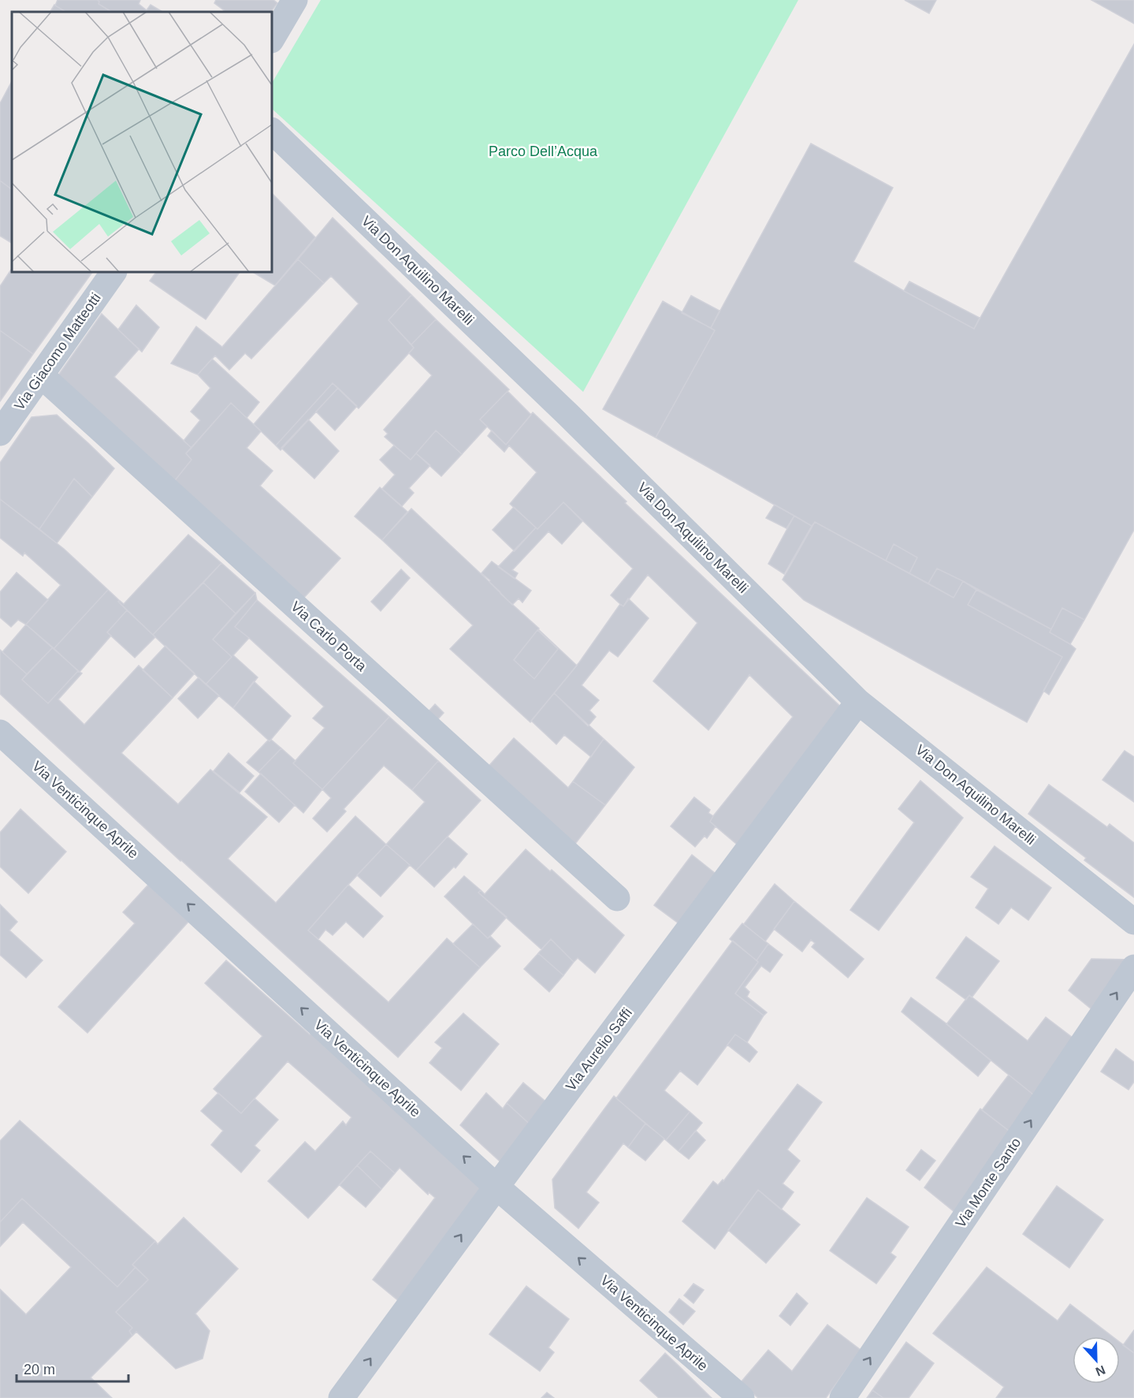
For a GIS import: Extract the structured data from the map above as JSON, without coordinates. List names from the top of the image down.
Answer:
{
  "streets": {
    "street": [
      "Via Don Aquilino Marelli",
      "Via Giacomo Matteotti",
      "Via Carlo Porta",
      "Via Venticinque Aprile",
      "Via Aurelio Saffi",
      "Via Monte Santo"
    ]
  },
  "crossings": [
    ["Via Don Aquilino Marelli", "Via Aurelio Saffi"],
    ["Via Giacomo Matteotti", "Via Carlo Porta"],
    ["Via Venticinque Aprile", "Via Aurelio Saffi"]
  ],
  "one_way": ["Via Venticinque Aprile", "Via Monte Santo"],
  "parks": ["Parco Dell’Acqua"],
  "scale_bar": "20 m",
  "north": "bottom"
}
